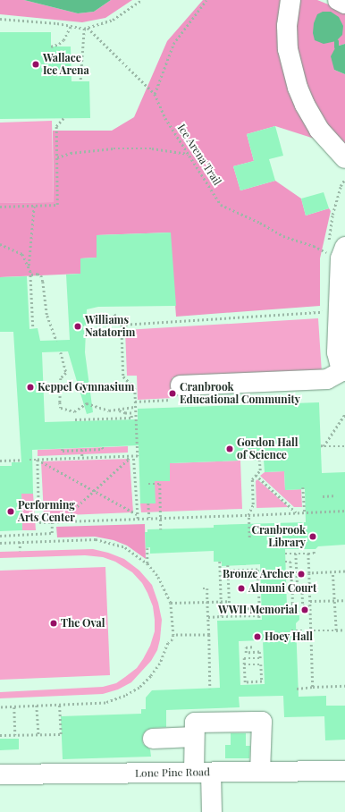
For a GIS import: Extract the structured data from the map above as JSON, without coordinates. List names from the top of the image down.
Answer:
{
  "streets": {
    "street": ["Lone Pine Road"],
    "path": ["Ice Arena Trail"]
  },
  "places": [
    "Wallace Ice Arena",
    "Williams Natatorim",
    "Keppel Gymnasium",
    "Cranbrook Educational Community",
    "Gordon Hall of Science",
    "Performing Arts Center",
    "Cranbrook Library",
    "Bronze Archer",
    "Alumni Court",
    "WWII Memorial",
    "The Oval",
    "Hoey Hall"
  ]
}
